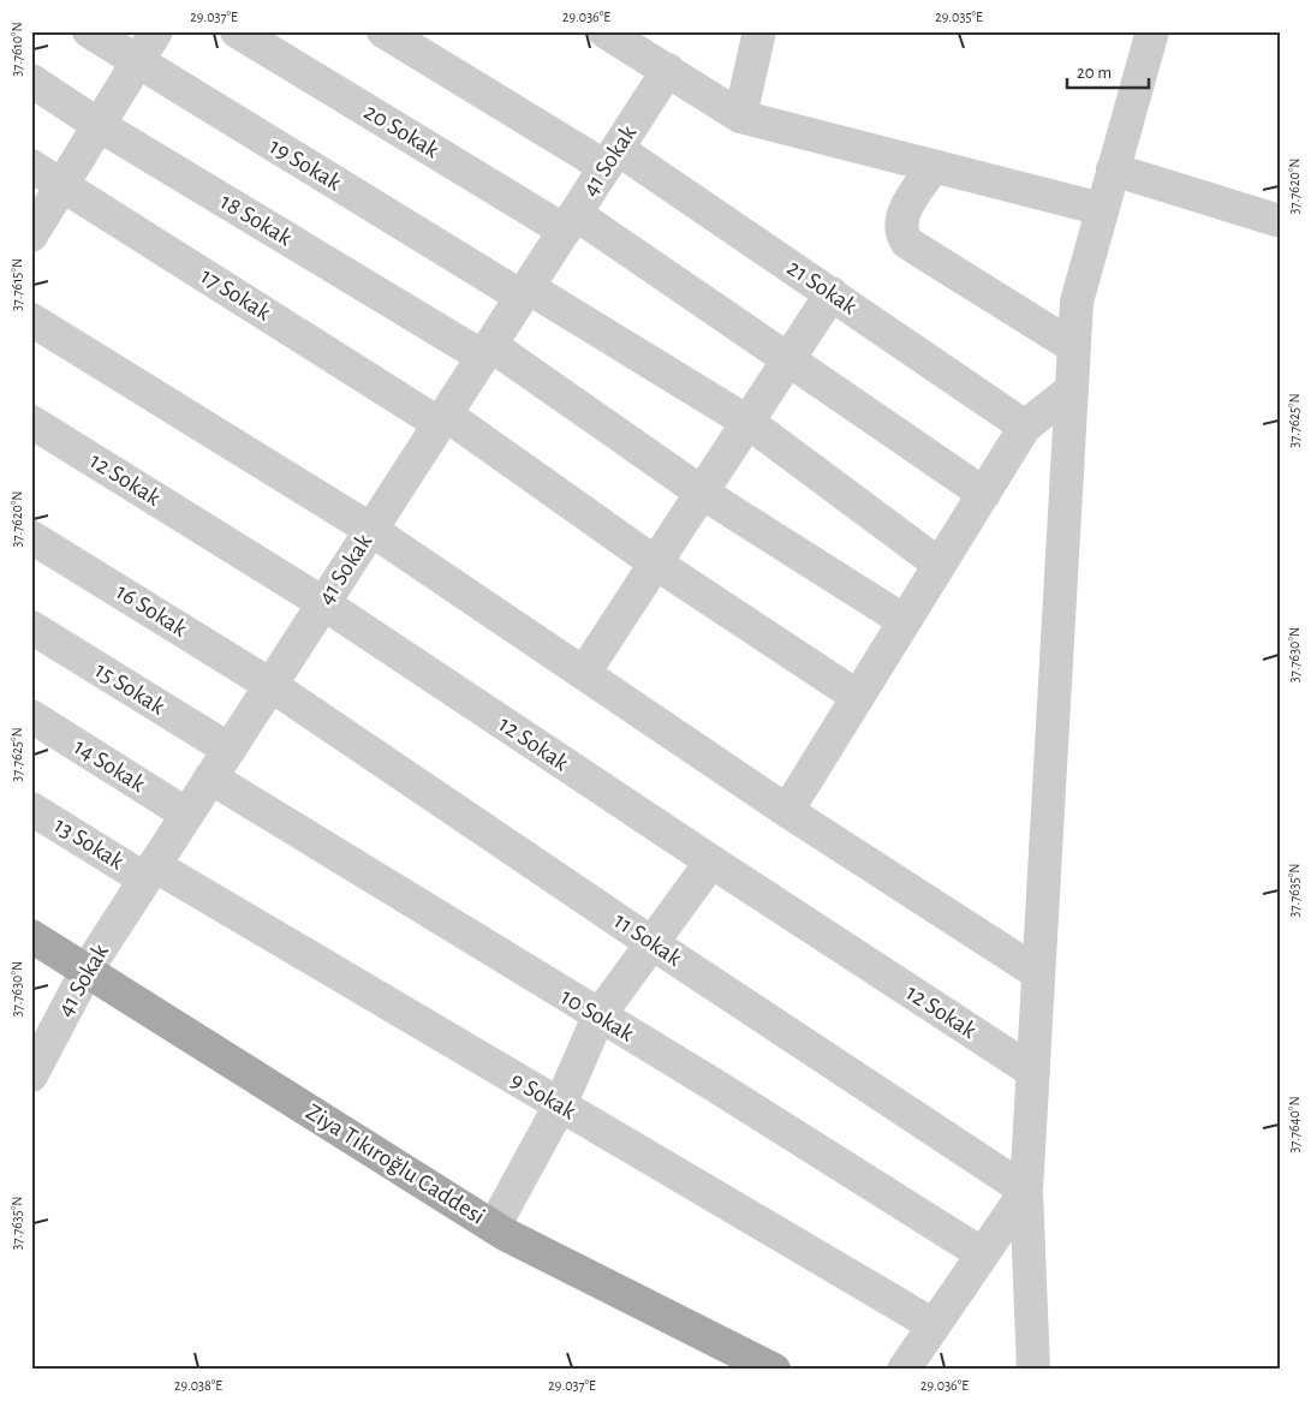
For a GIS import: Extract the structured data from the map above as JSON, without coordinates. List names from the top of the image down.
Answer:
{
  "streets": {
    "main road": ["Ziya Tıkıroğlu Caddesi"],
    "street": [
      "20 Sokak",
      "41 Sokak",
      "19 Sokak",
      "18 Sokak",
      "21 Sokak",
      "17 Sokak",
      "12 Sokak",
      "16 Sokak",
      "15 Sokak",
      "14 Sokak",
      "13 Sokak",
      "11 Sokak",
      "10 Sokak",
      "9 Sokak"
    ]
  },
  "crossings": [
    ["20 Sokak", "41 Sokak"],
    ["41 Sokak", "19 Sokak"],
    ["41 Sokak", "18 Sokak"],
    ["41 Sokak", "21 Sokak"],
    ["41 Sokak", "17 Sokak"],
    ["41 Sokak", "12 Sokak"],
    ["41 Sokak", "16 Sokak"],
    ["41 Sokak", "15 Sokak"],
    ["41 Sokak", "14 Sokak"],
    ["41 Sokak", "13 Sokak"],
    ["41 Sokak", "11 Sokak"],
    ["41 Sokak", "10 Sokak"],
    ["41 Sokak", "9 Sokak"],
    ["41 Sokak", "Ziya Tıkıroğlu Caddesi"],
    ["16 Sokak", "11 Sokak"],
    ["13 Sokak", "9 Sokak"]
  ],
  "scale_bar": "20 m",
  "coordinates": [
    "29.037°E",
    "29.036°E",
    "29.035°E",
    "37.7610°N",
    "37.7620°N",
    "37.7615°N",
    "37.7625°N",
    "37.7630°N",
    "37.7635°N",
    "37.7640°N",
    "29.038°E"
  ]
}
